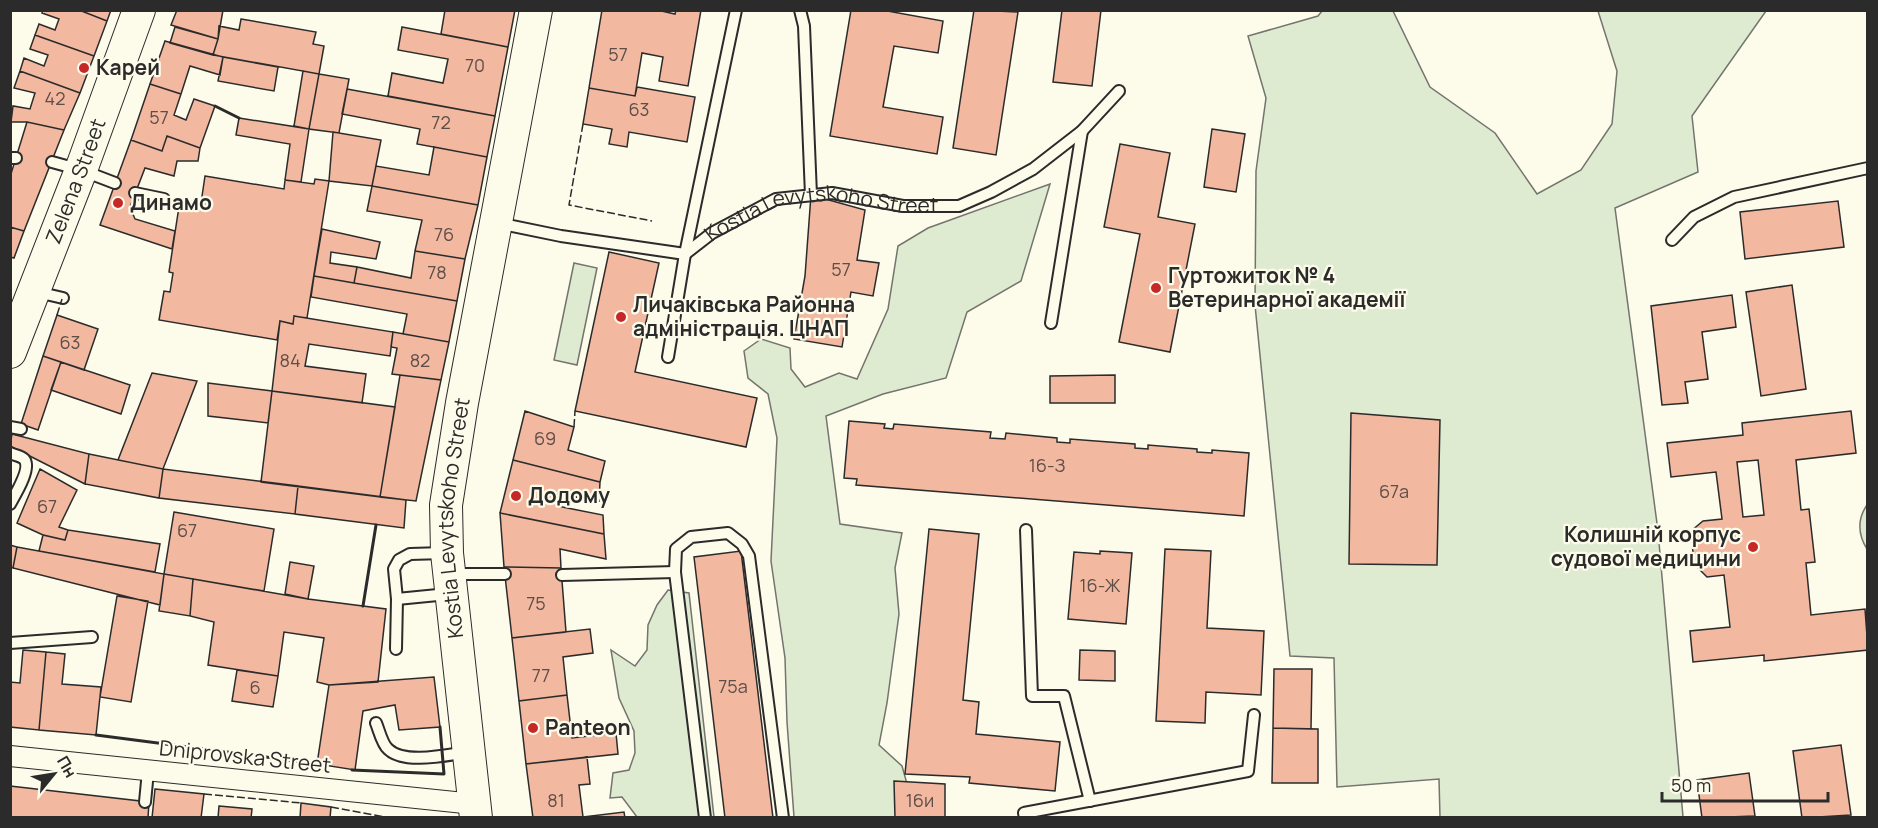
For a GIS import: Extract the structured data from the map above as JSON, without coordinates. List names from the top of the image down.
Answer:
{
  "streets": {
    "main road": ["Zelena Street", "Kostia Levytskoho Street"],
    "street": ["Dniprovska Street"]
  },
  "crossings": [
    ["Kostia Levytskoho Street", "Dniprovska Street"]
  ],
  "places": [
    "Карей",
    "Динамо",
    "Гуртожиток № 4 Ветеринарної академії",
    "Личаківська Районна адміністрація. ЦНАП",
    "Додому",
    "Колишній корпус судової медицини",
    "Panteon"
  ],
  "house_numbers": [
    "57",
    "70",
    "42",
    "63",
    "57",
    "72",
    "76",
    "57",
    "78",
    "63",
    "84",
    "82",
    "69",
    "16-З",
    "67а",
    "67",
    "67",
    "16-Ж",
    "75",
    "77",
    "75а",
    "6",
    "81",
    "16и"
  ],
  "scale_bar": "50 m",
  "north": "top right"
}
